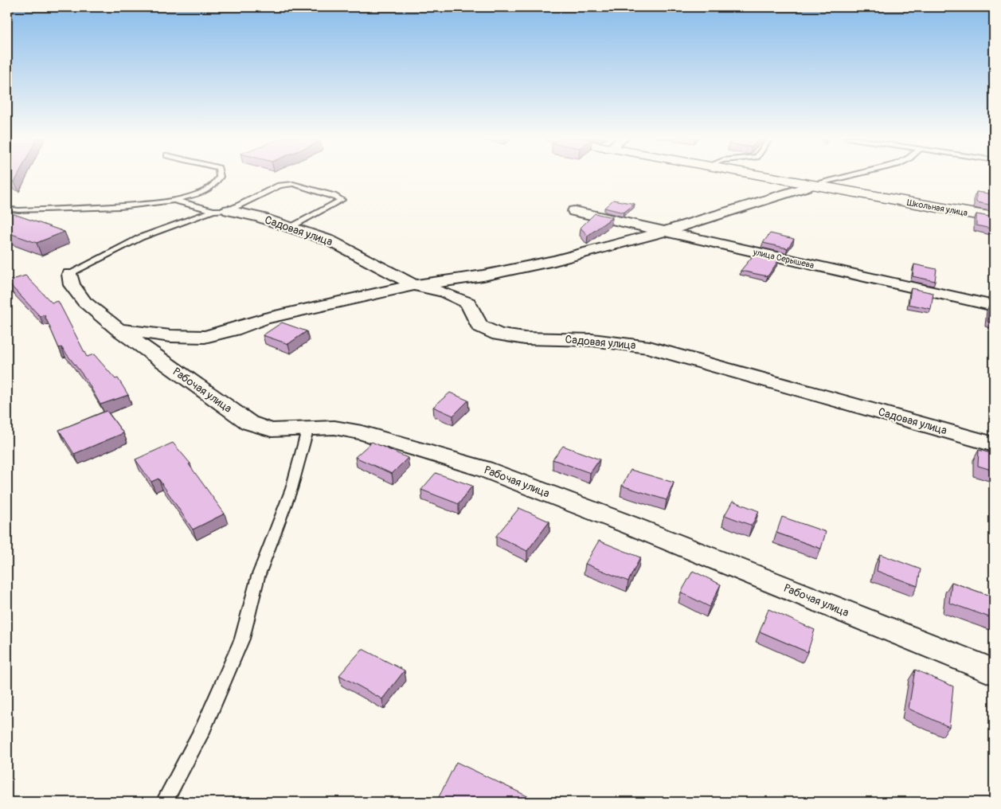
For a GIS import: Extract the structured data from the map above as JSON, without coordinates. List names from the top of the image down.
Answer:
{
  "streets": {
    "main road": ["Школьная улица"],
    "street": ["Садовая улица", "улица Серышева", "Рабочая улица"]
  }
}
